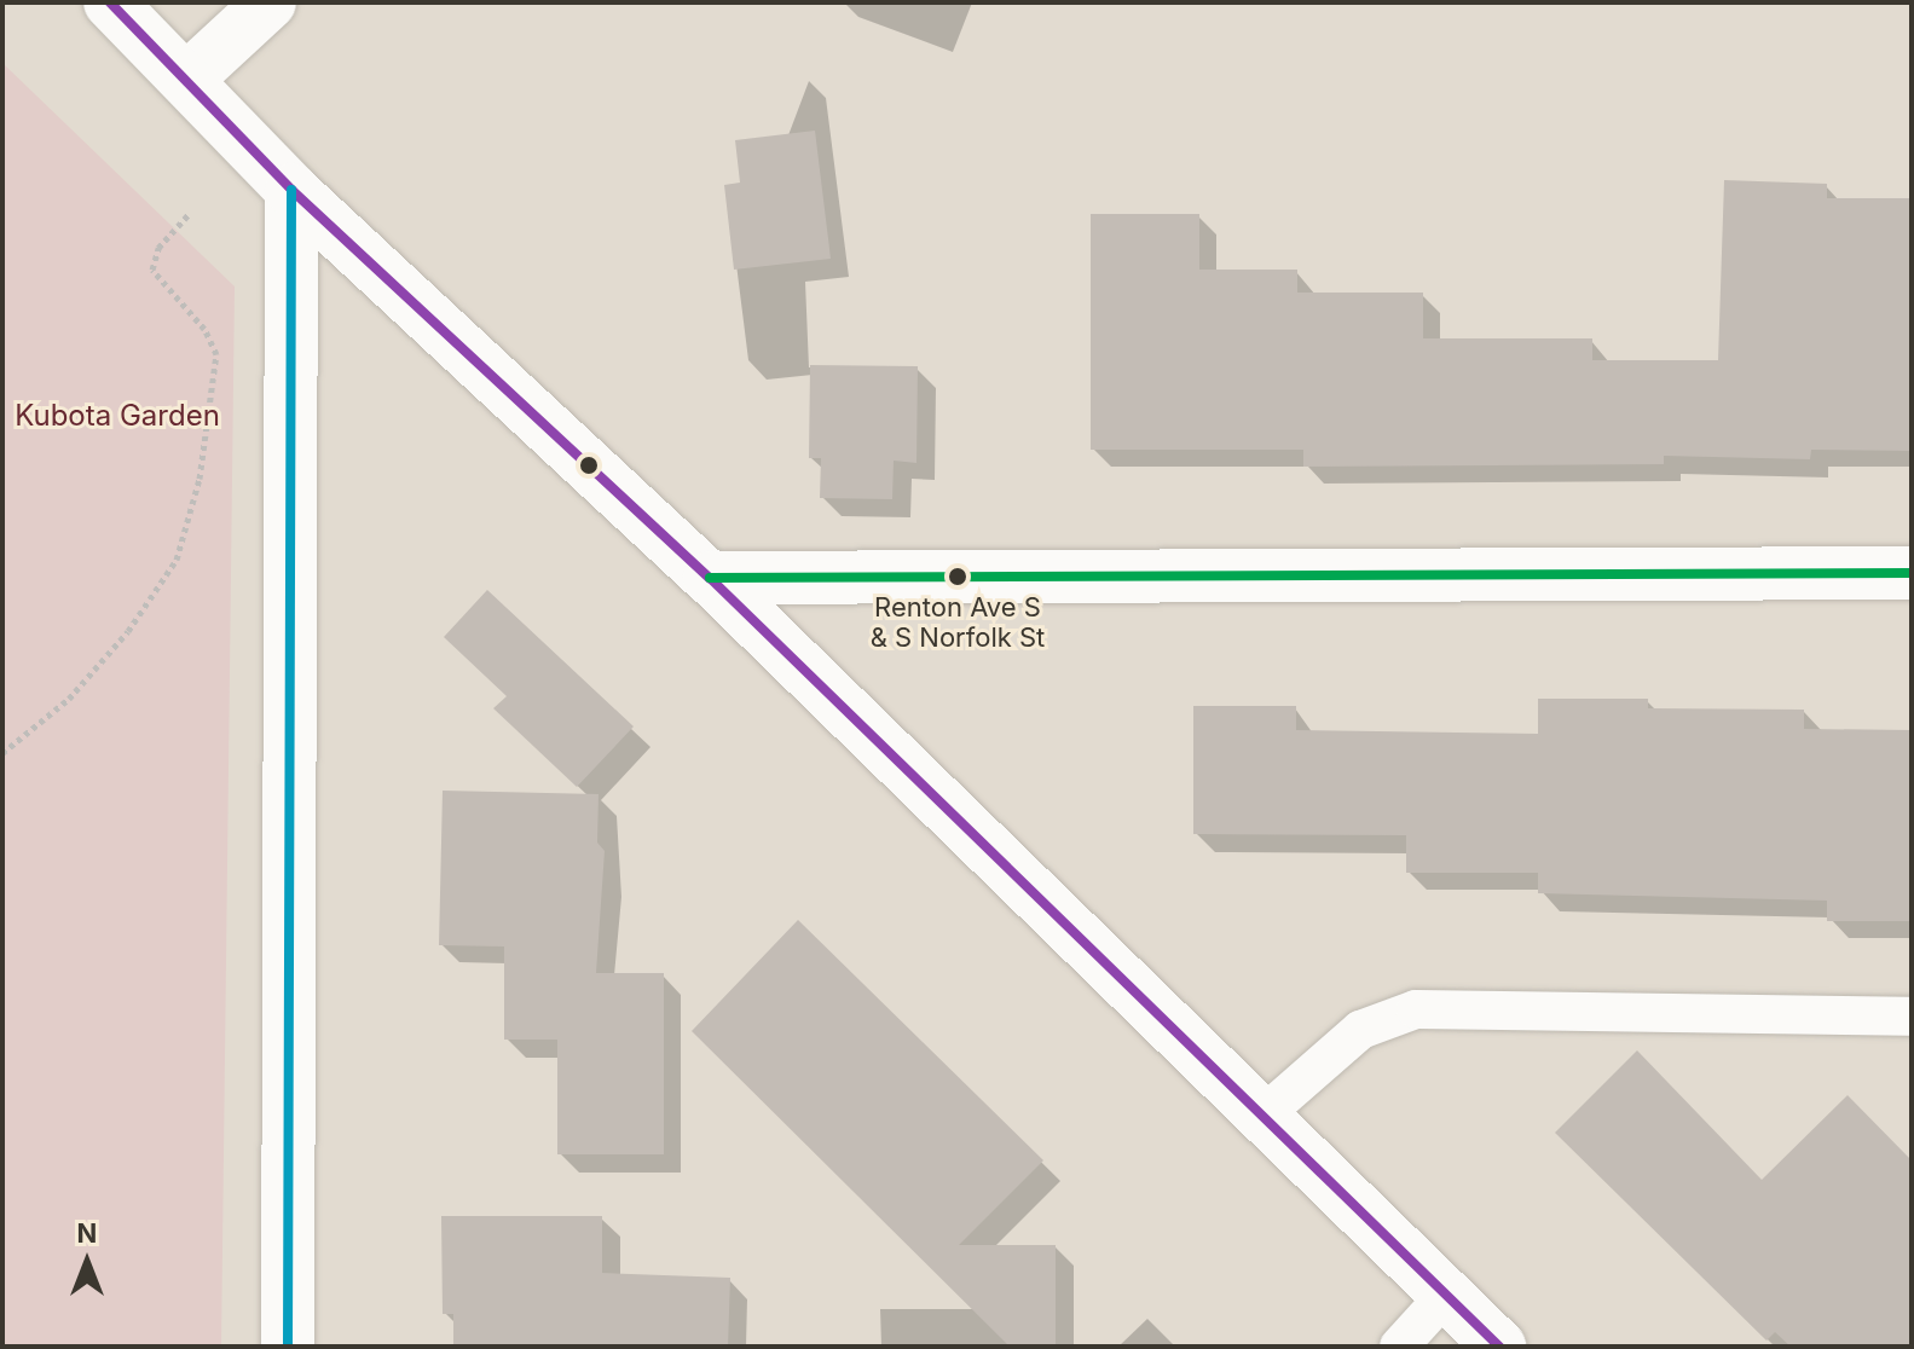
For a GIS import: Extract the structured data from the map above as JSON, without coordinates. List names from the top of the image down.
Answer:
{
  "parks": ["Kubota Garden"],
  "places": ["Renton Ave S & S Norfolk St"],
  "north": "top"
}
